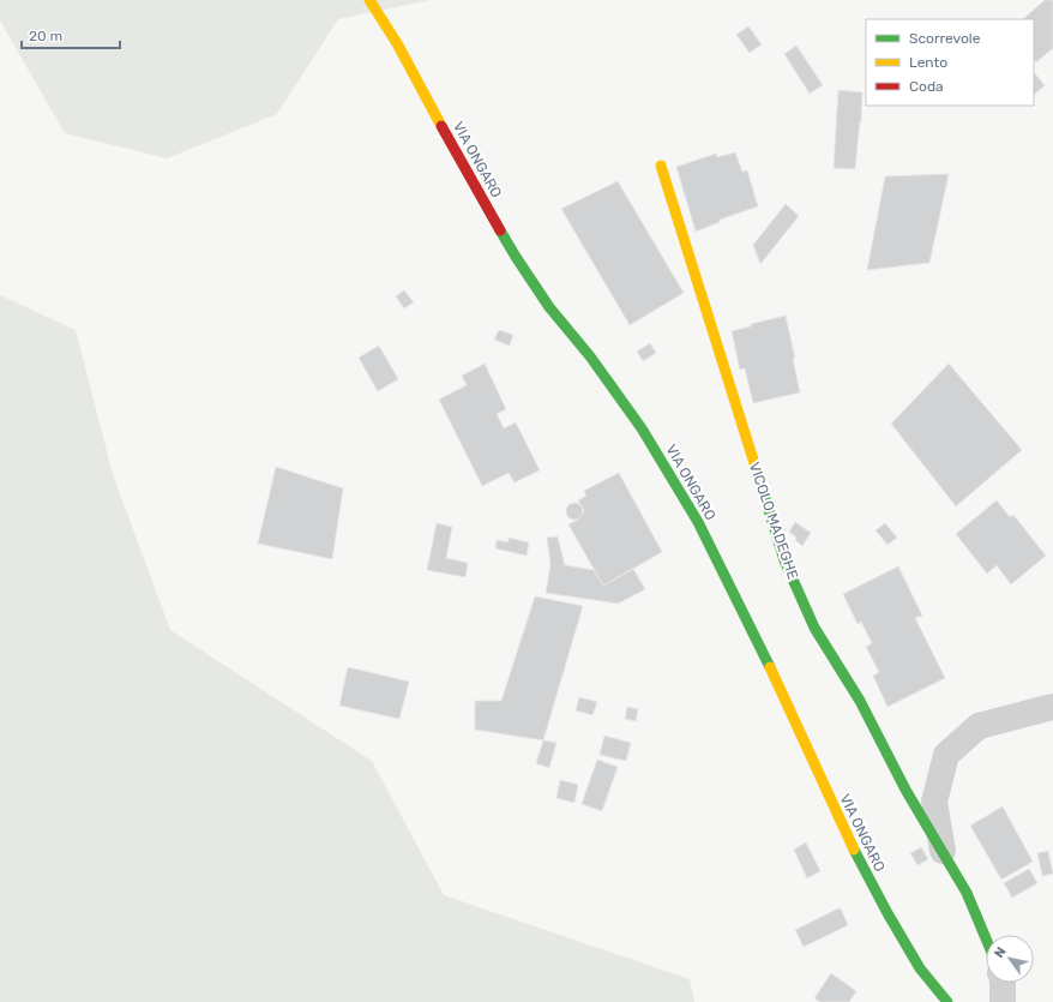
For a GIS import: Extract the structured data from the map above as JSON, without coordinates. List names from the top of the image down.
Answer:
{
  "streets": {
    "main road": ["VIA ONGARO", "VICOLO MADEGHE"]
  },
  "legend": ["Scorrevole", "Lento", "Coda"],
  "scale_bar": "20 m",
  "north": "top left"
}
